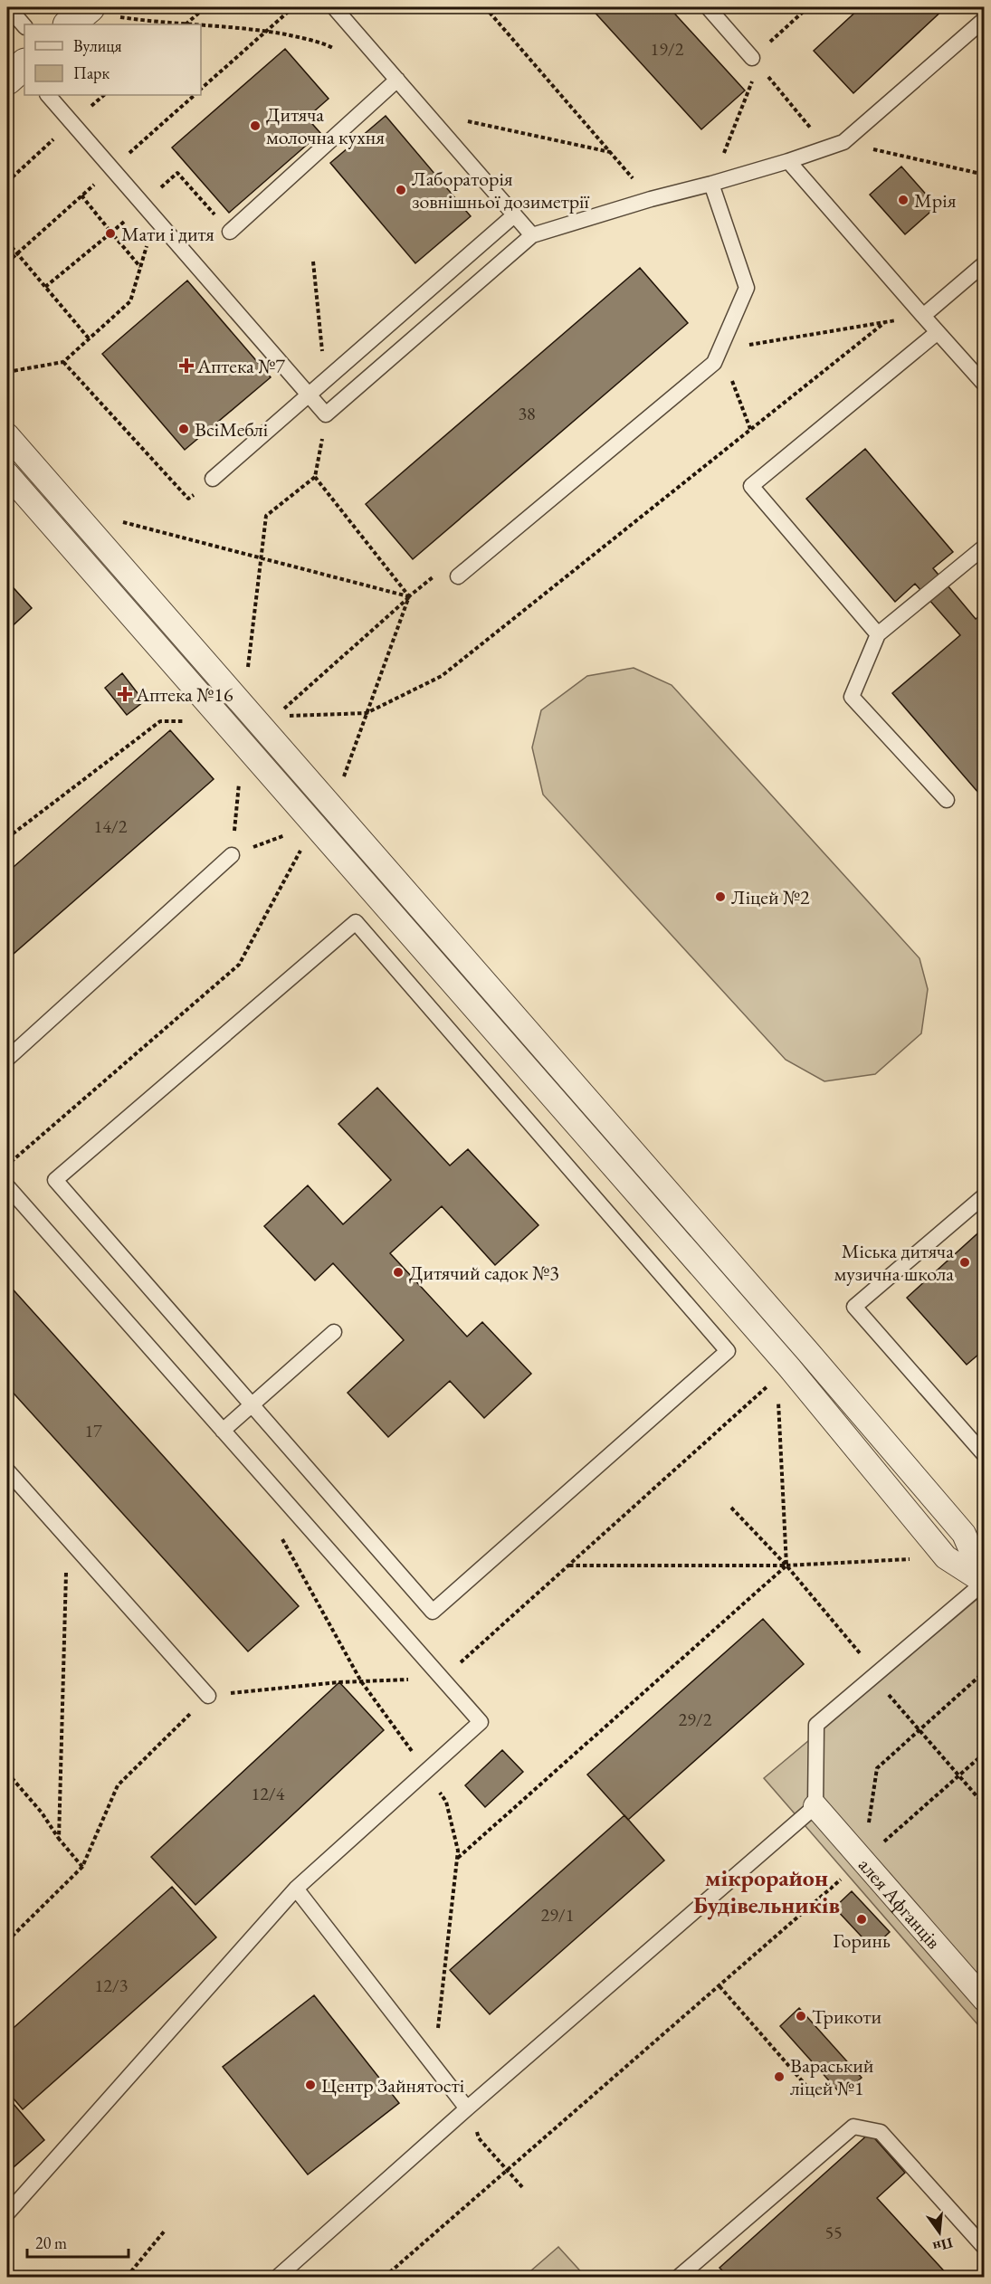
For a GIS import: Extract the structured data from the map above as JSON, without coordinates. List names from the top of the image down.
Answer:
{
  "streets": {
    "street": ["алея Афганців"]
  },
  "districts": ["мікрорайон Будівельників"],
  "places": {
    "other": [
      "Дитяча молочна кухня",
      "Лабораторія зовнішньої дозиметрії",
      "Мрія",
      "Мати і дитя",
      "ВсіМеблі",
      "Ліцей №2",
      "Міська дитяча музична школа",
      "Дитячий садок №3",
      "Горинь",
      "Трикоти",
      "Вараський ліцей №1",
      "Центр Зайнятості"
    ],
    "health": ["Аптека №7", "Аптека №16"]
  },
  "house_numbers": [
    "19/2",
    "38",
    "14/2",
    "17",
    "29/2",
    "12/4",
    "29/1",
    "12/3",
    "55"
  ],
  "legend": ["Вулиця", "Парк"],
  "scale_bar": "20 m",
  "north": "bottom"
}
